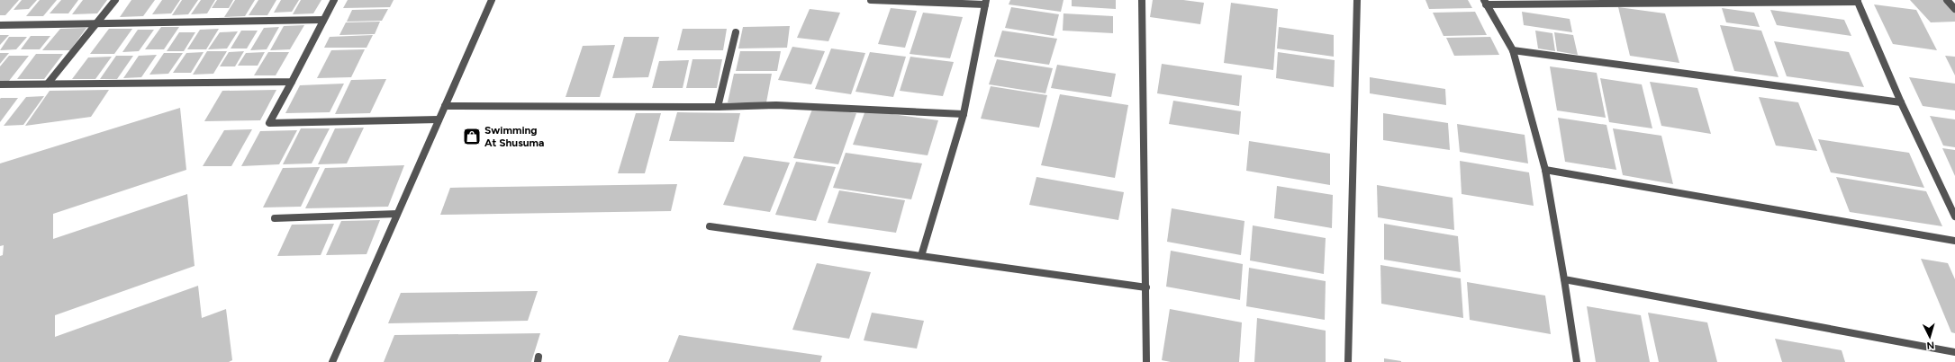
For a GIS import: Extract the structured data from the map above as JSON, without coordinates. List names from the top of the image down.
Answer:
{
  "places": {
    "shop": ["Swimming At Shusuma"]
  },
  "north": "bottom"
}
